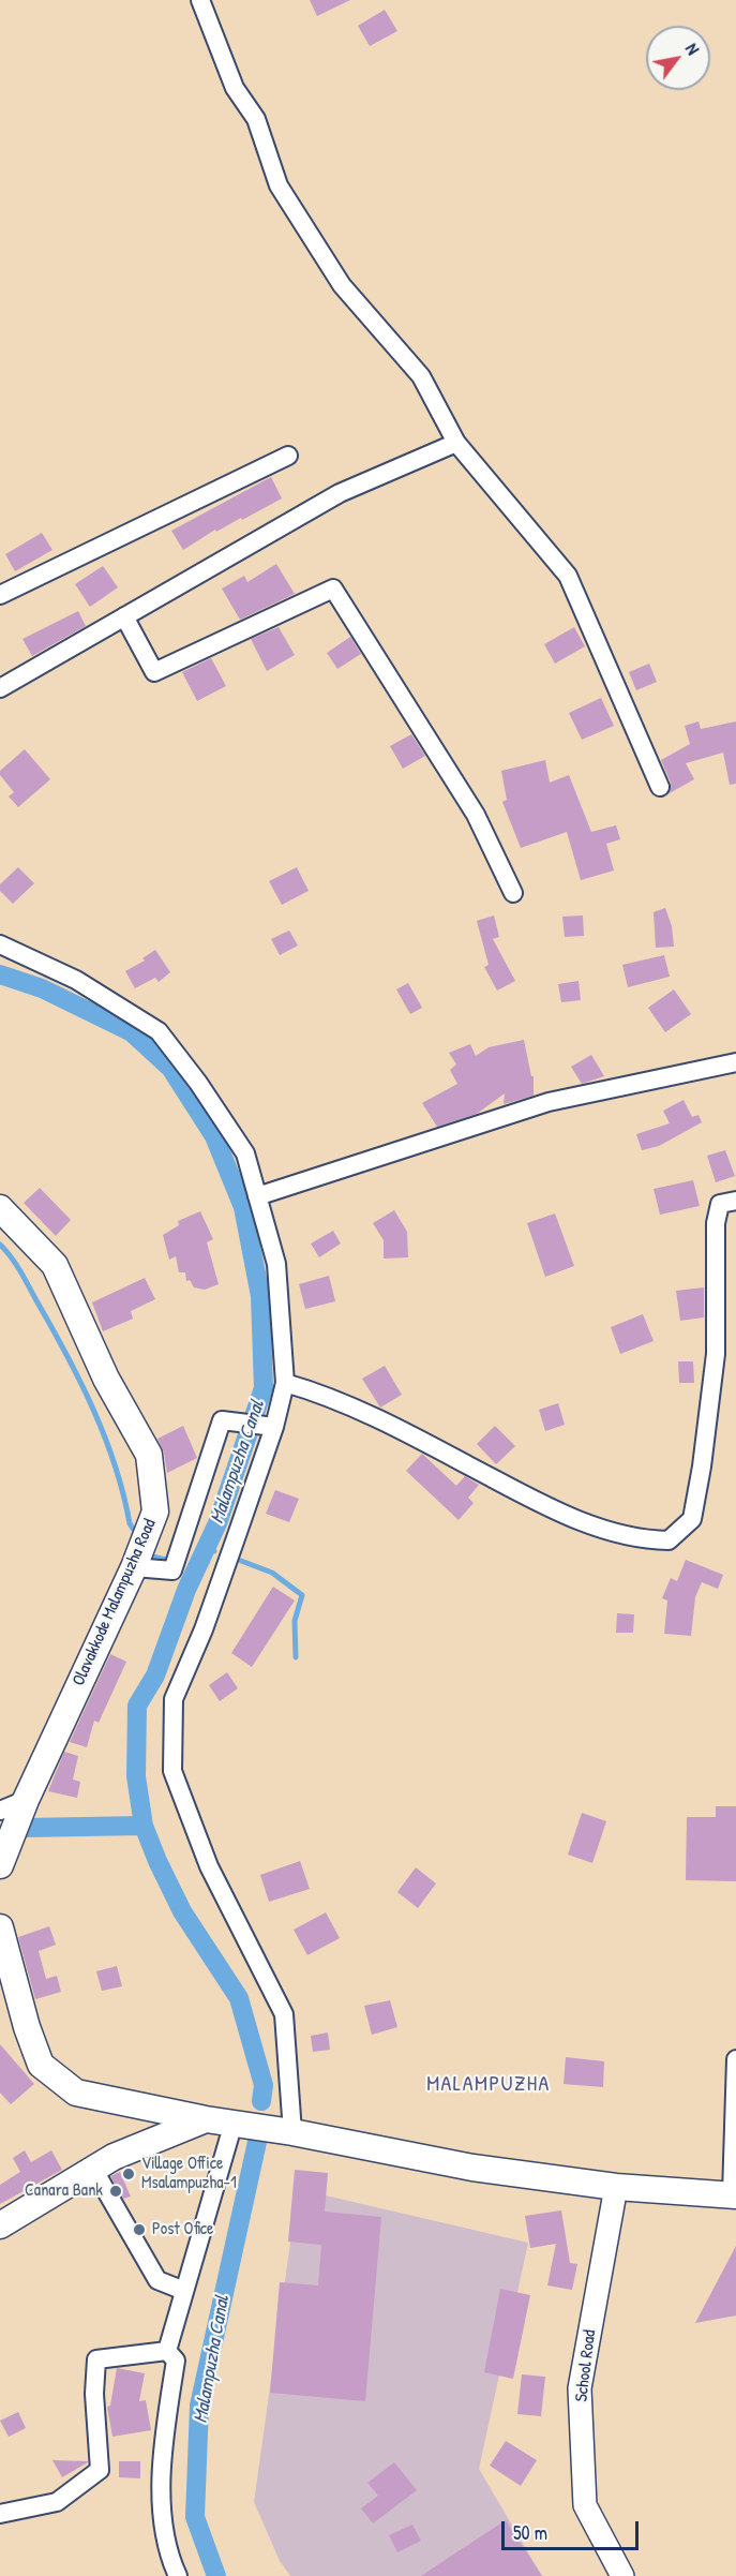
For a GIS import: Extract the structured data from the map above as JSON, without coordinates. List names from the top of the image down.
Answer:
{
  "streets": {
    "main road": ["Olavakkode Malampuzha Road"],
    "street": ["School Road"]
  },
  "districts": ["MALAMPUZHA"],
  "water": ["Malampuzha Canal"],
  "places": ["Village Office Msalampuzha-1", "Canara Bank", "Post Ofice"],
  "scale_bar": "50 m",
  "north": "top right"
}
